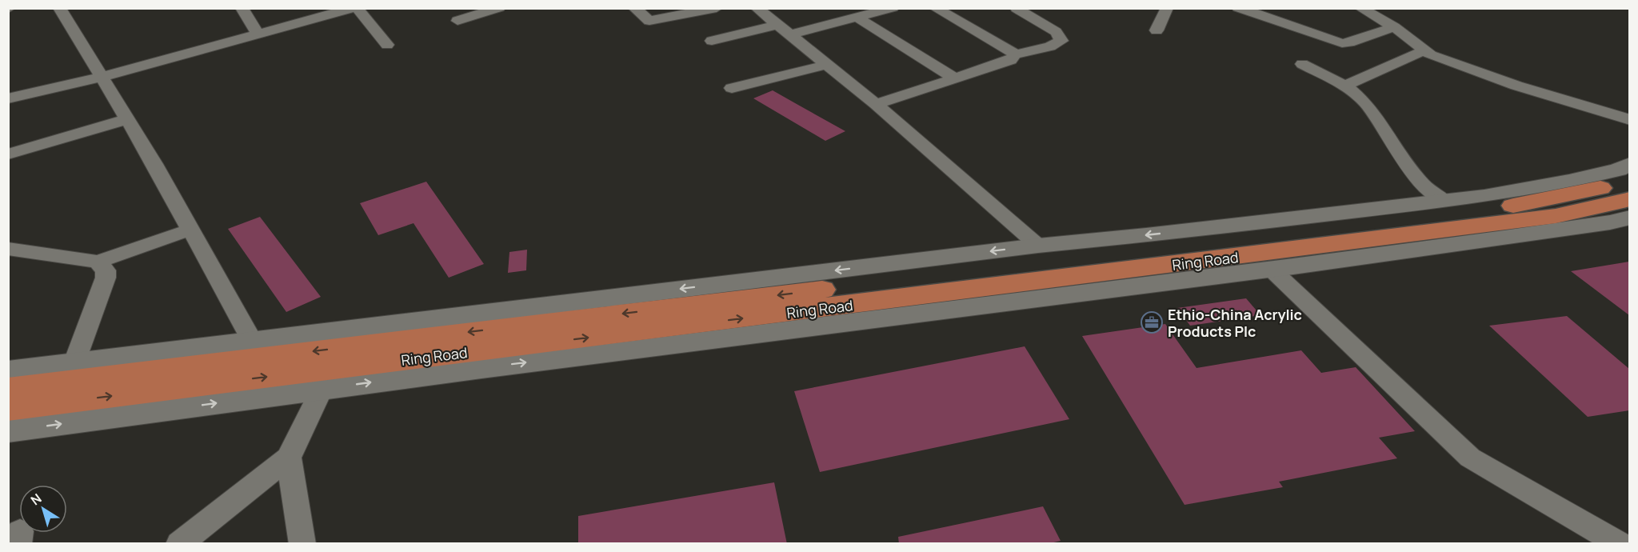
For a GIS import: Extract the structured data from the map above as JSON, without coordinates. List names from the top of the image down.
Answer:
{
  "streets": {
    "highway": ["Ring Road"]
  },
  "places": {
    "office": ["Ethio-China Acrylic Products Plc"]
  },
  "north": "top left"
}
